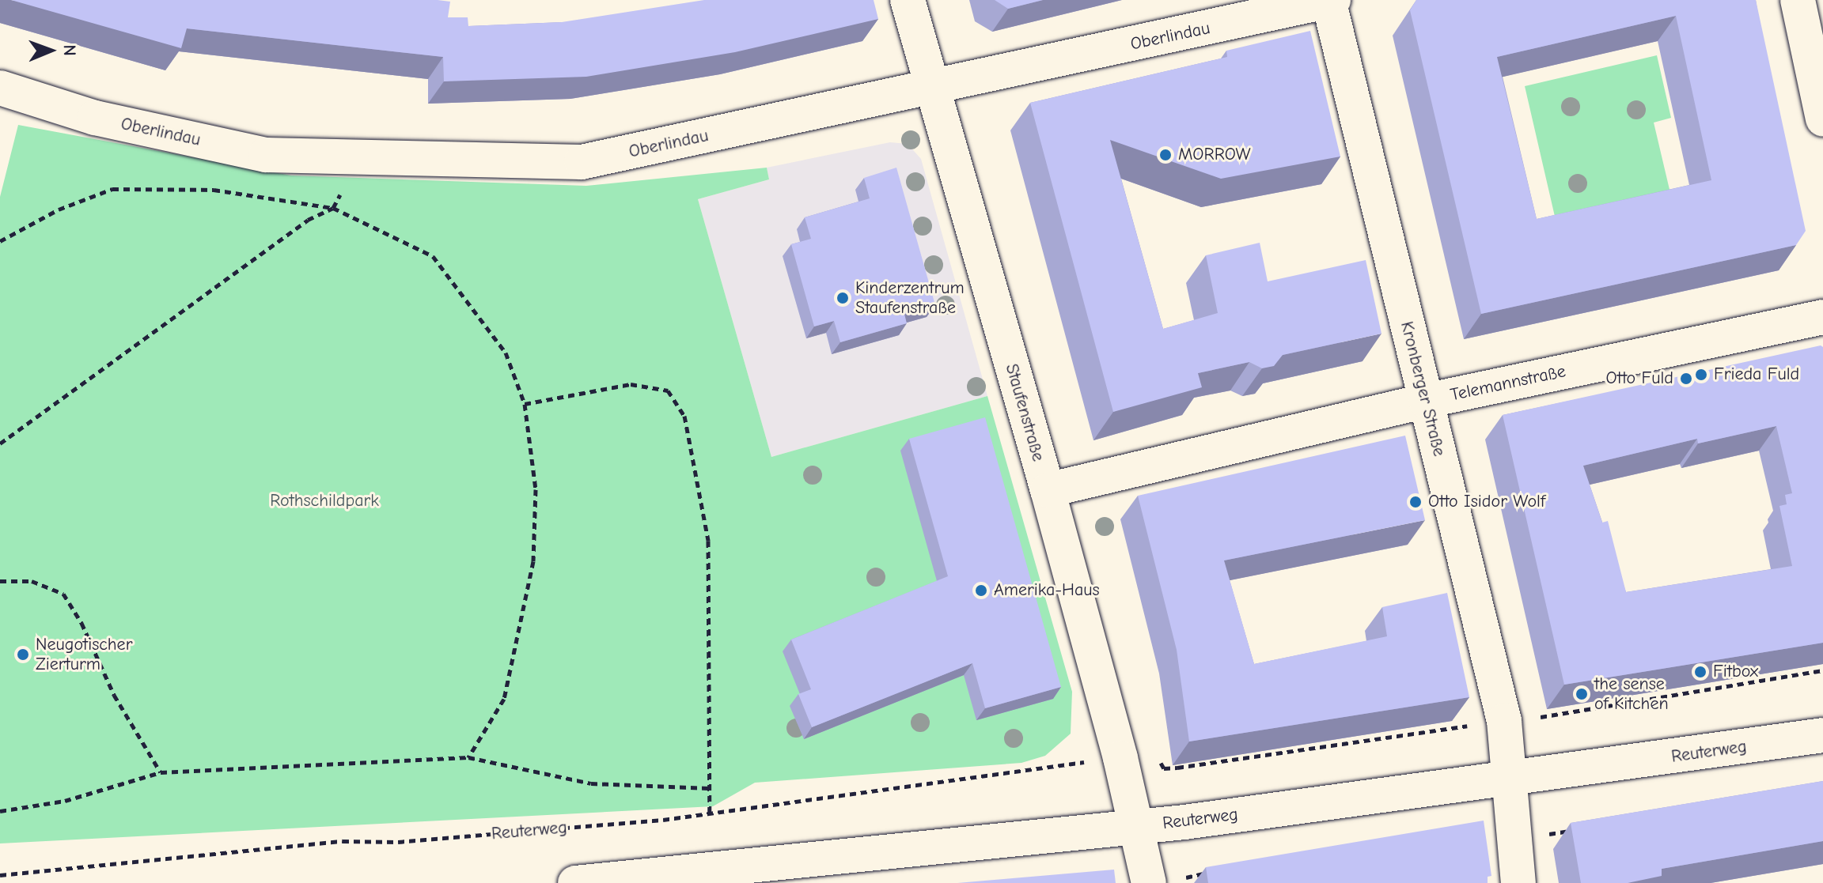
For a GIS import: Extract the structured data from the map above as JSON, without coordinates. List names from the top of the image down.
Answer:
{
  "streets": {
    "street": [
      "Oberlindau",
      "Telemannstraße",
      "Kronberger Straße",
      "Staufenstraße",
      "Reuterweg"
    ]
  },
  "crossings": [
    ["Oberlindau", "Kronberger Straße"],
    ["Oberlindau", "Staufenstraße"],
    ["Telemannstraße", "Kronberger Straße"],
    ["Telemannstraße", "Staufenstraße"],
    ["Kronberger Straße", "Reuterweg"],
    ["Staufenstraße", "Reuterweg"]
  ],
  "parks": ["Rothschildpark"],
  "places": [
    "MORROW",
    "Kinderzentrum Staufenstraße",
    "Frieda Fuld",
    "Otto Fuld",
    "Otto Isidor Wolf",
    "Amerika-Haus",
    "Neugotischer Zierturm",
    "Fitbox",
    "the sense of Kitchen"
  ],
  "north": "right"
}
